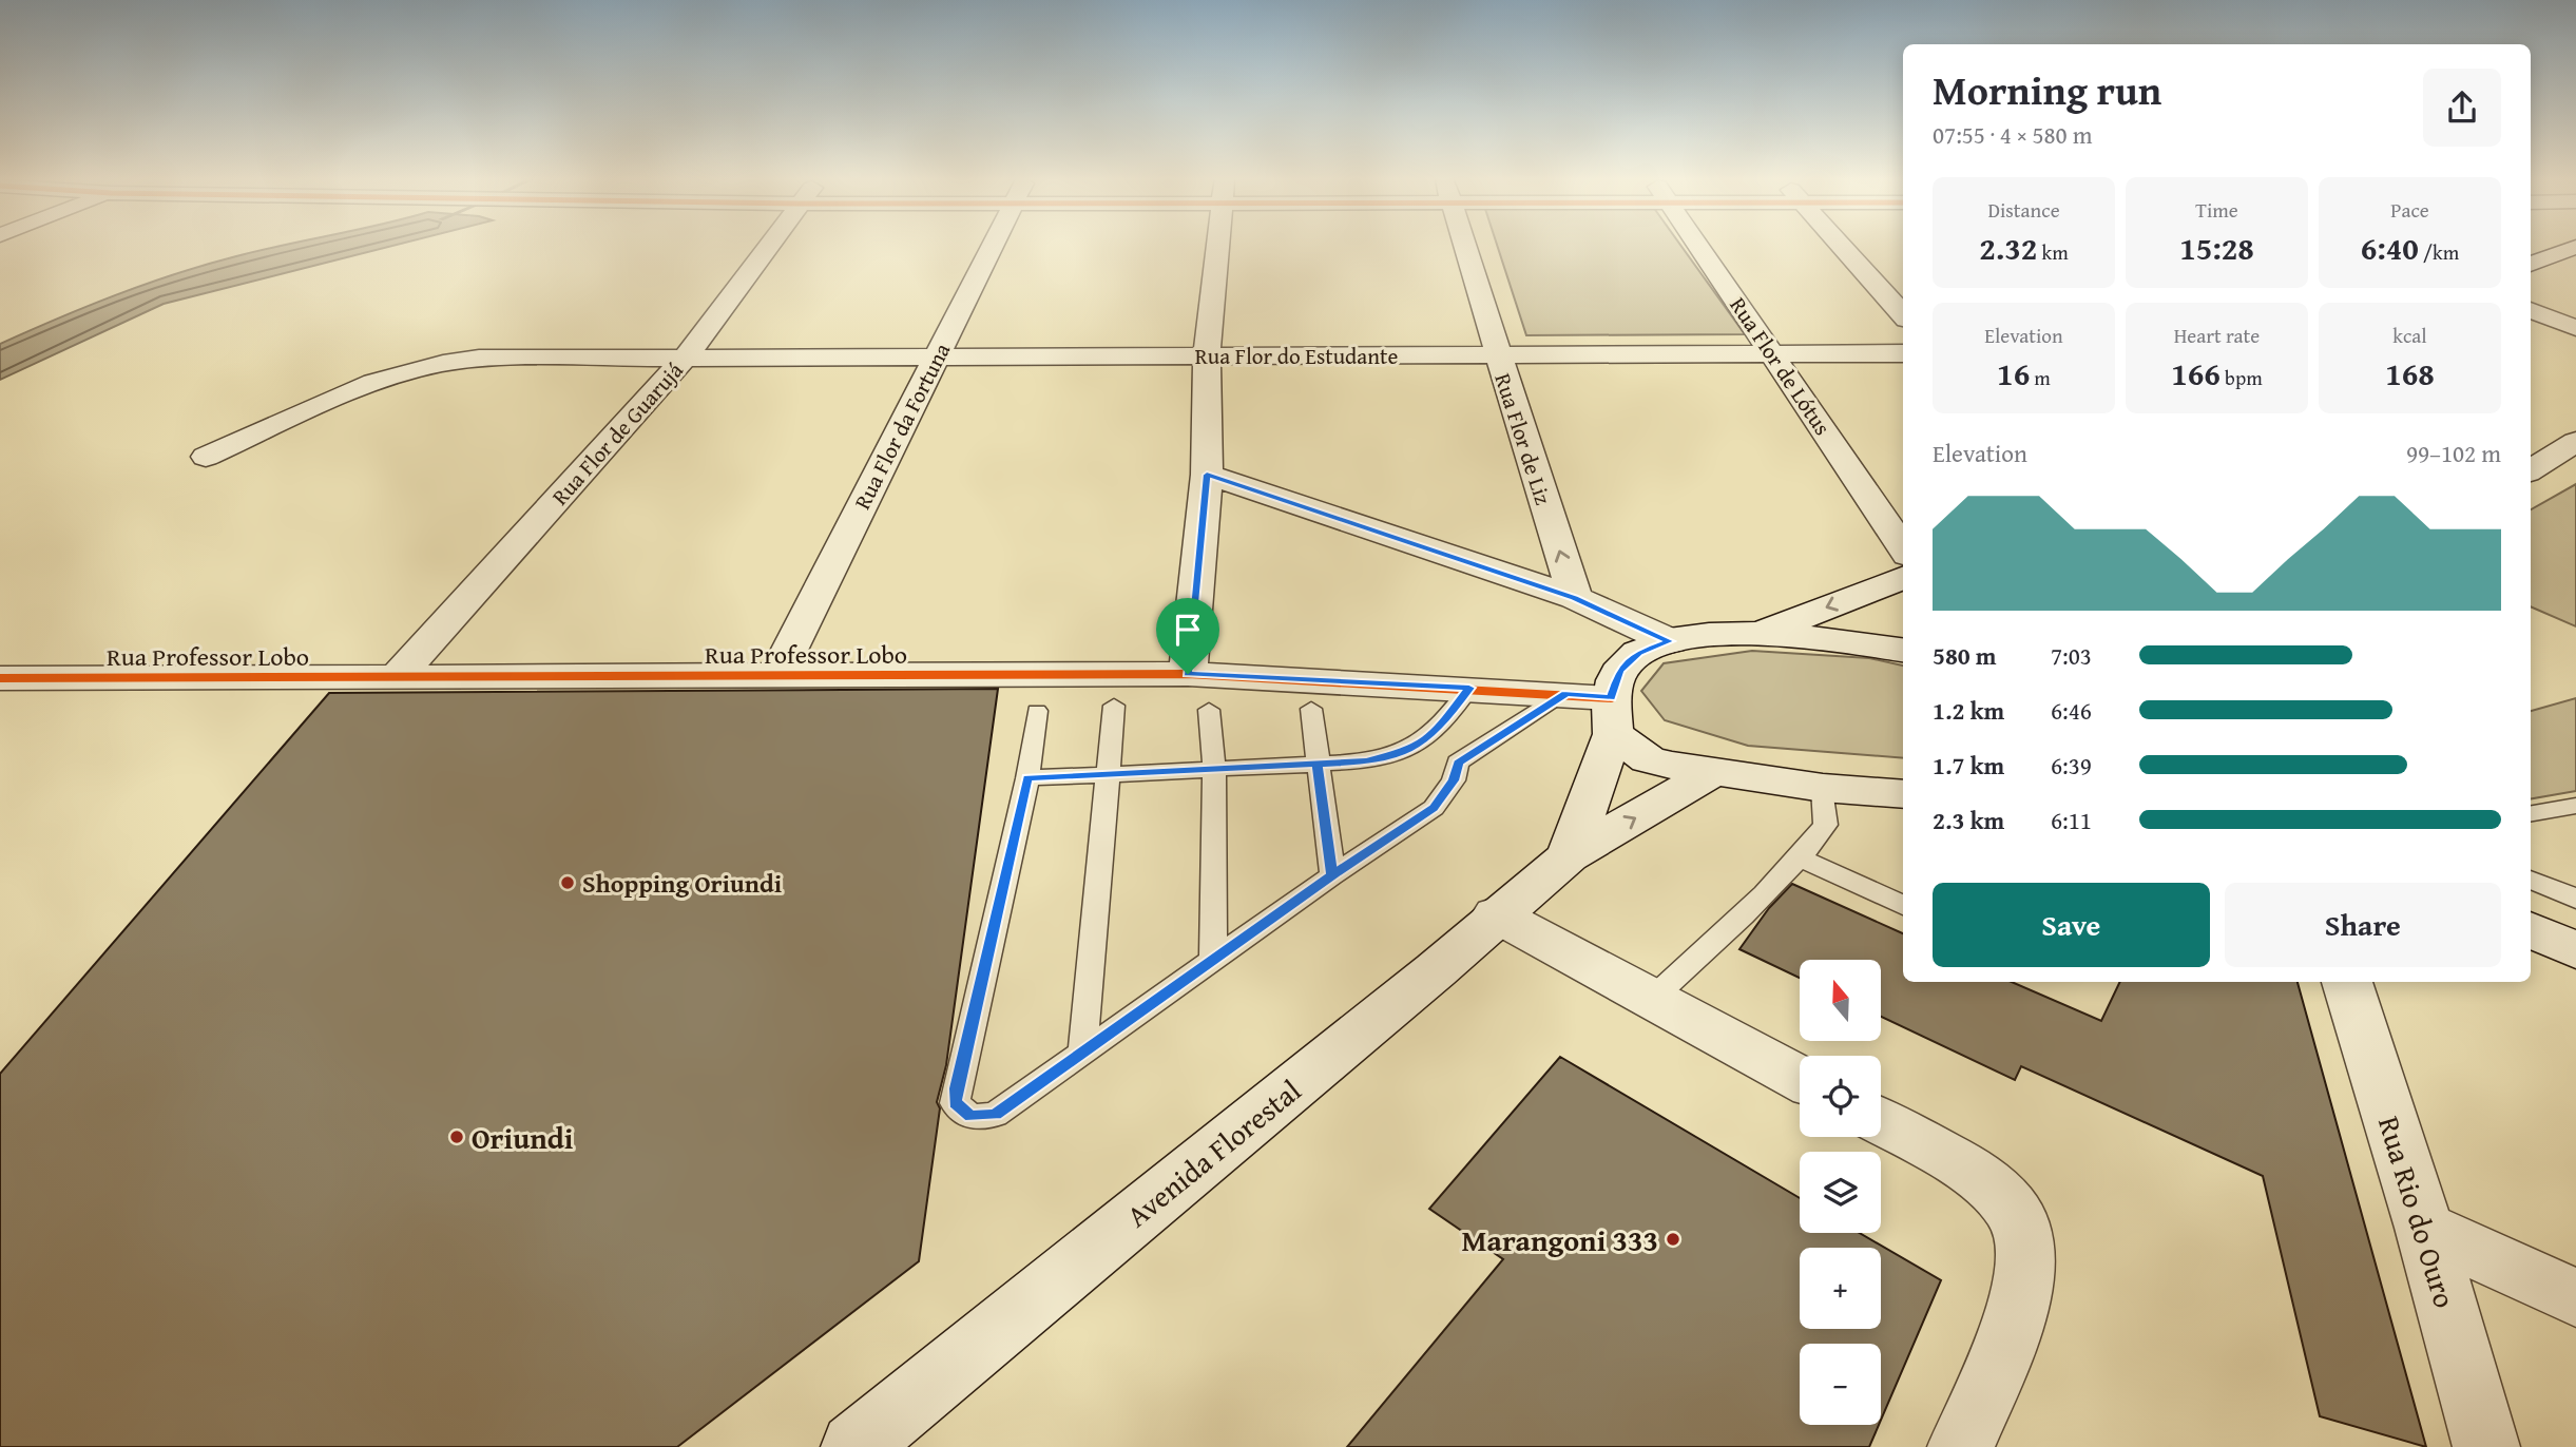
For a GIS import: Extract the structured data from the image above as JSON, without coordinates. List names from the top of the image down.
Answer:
{
  "streets": {
    "street": [
      "Rua Flor do Estudante",
      "Rua Flor de Lótus",
      "Rua Flor da Fortuna",
      "Rua Flor de Guarujá",
      "Rua Flor de Liz",
      "Rua Professor Lobo",
      "Avenida Florestal",
      "Rua Rio do Ouro"
    ]
  },
  "crossings": [
    ["Rua Flor do Estudante", "Rua Flor de Lótus"],
    ["Rua Flor do Estudante", "Rua Flor da Fortuna"],
    ["Rua Flor do Estudante", "Rua Flor de Guarujá"],
    ["Rua Flor do Estudante", "Rua Flor de Liz"],
    ["Rua Flor da Fortuna", "Rua Professor Lobo"],
    ["Rua Flor de Guarujá", "Rua Professor Lobo"]
  ],
  "places": ["Shopping Oriundi", "Oriundi", "Marangoni 333"],
  "north": "top",
  "page": {
    "heading": ["Morning run", "07:55 · 4 × 580 m"],
    "stats": [
      ["Distance", "2.32 km"],
      ["Time", "15:28"],
      ["Pace", "6:40 /km"],
      ["Elevation", "16 m"],
      ["Heart rate", "166 bpm"],
      ["kcal", "168"]
    ],
    "chart": ["Elevation", "99–102 m"],
    "list": [
      {
        "name": "580 m",
        "note": "7:03"
      },
      {
        "name": "1.2 km",
        "note": "6:46"
      },
      {
        "name": "1.7 km",
        "note": "6:39"
      },
      {
        "name": "2.3 km",
        "note": "6:11"
      }
    ],
    "buttons": ["Save", "Share"],
    "map_buttons": ["+", "−"]
  }
}
